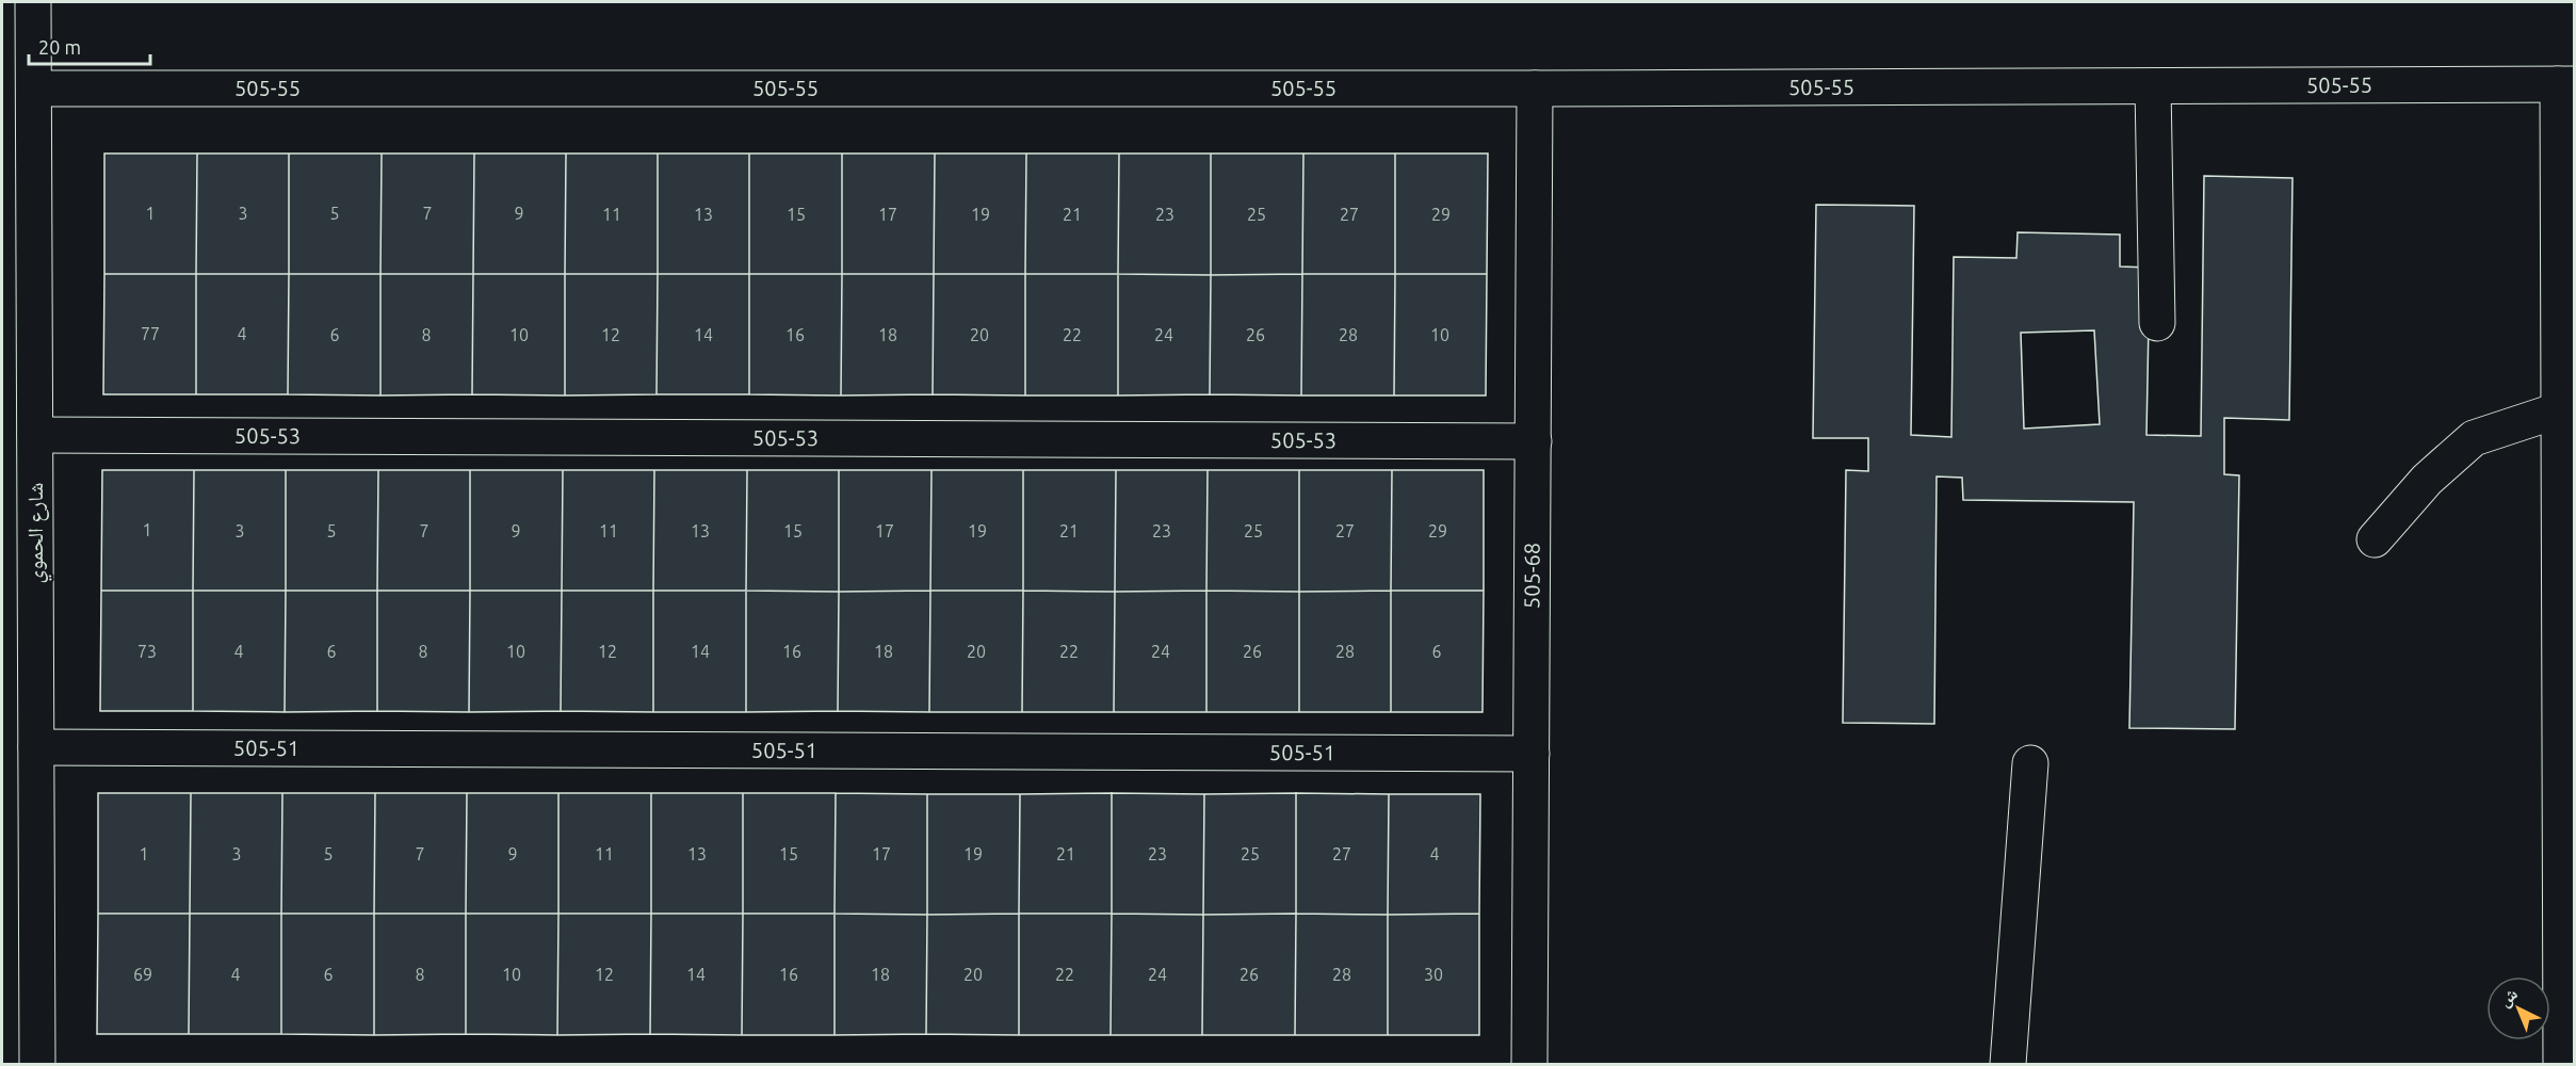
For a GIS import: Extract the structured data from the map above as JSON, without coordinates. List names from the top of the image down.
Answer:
{
  "streets": {
    "street": [
      "505-55",
      "505-53",
      "شارع الحموي",
      "505-68",
      "505-51"
    ]
  },
  "crossings": [
    ["505-55", "شارع الحموي"],
    ["505-55", "505-68"],
    ["505-53", "شارع الحموي"],
    ["505-53", "505-68"],
    ["شارع الحموي", "505-51"],
    ["505-68", "505-51"]
  ],
  "house_numbers": [
    "1",
    "3",
    "5",
    "7",
    "9",
    "11",
    "13",
    "15",
    "17",
    "19",
    "21",
    "23",
    "25",
    "27",
    "29",
    "77",
    "4",
    "6",
    "8",
    "10",
    "12",
    "14",
    "16",
    "18",
    "20",
    "22",
    "24",
    "26",
    "28",
    "10",
    "1",
    "3",
    "5",
    "7",
    "9",
    "11",
    "13",
    "15",
    "17",
    "19",
    "21",
    "23",
    "25",
    "27",
    "29",
    "73",
    "4",
    "6",
    "8",
    "10",
    "12",
    "14",
    "16",
    "18",
    "20",
    "22",
    "24",
    "26",
    "28",
    "6",
    "1",
    "3",
    "5",
    "7",
    "9",
    "11",
    "13",
    "15",
    "17",
    "19",
    "21",
    "23",
    "25",
    "27",
    "4",
    "69",
    "4",
    "6",
    "8",
    "10",
    "12",
    "14",
    "16",
    "18",
    "20",
    "22",
    "24",
    "26",
    "28",
    "30"
  ],
  "scale_bar": "20 m",
  "north": "top left"
}
